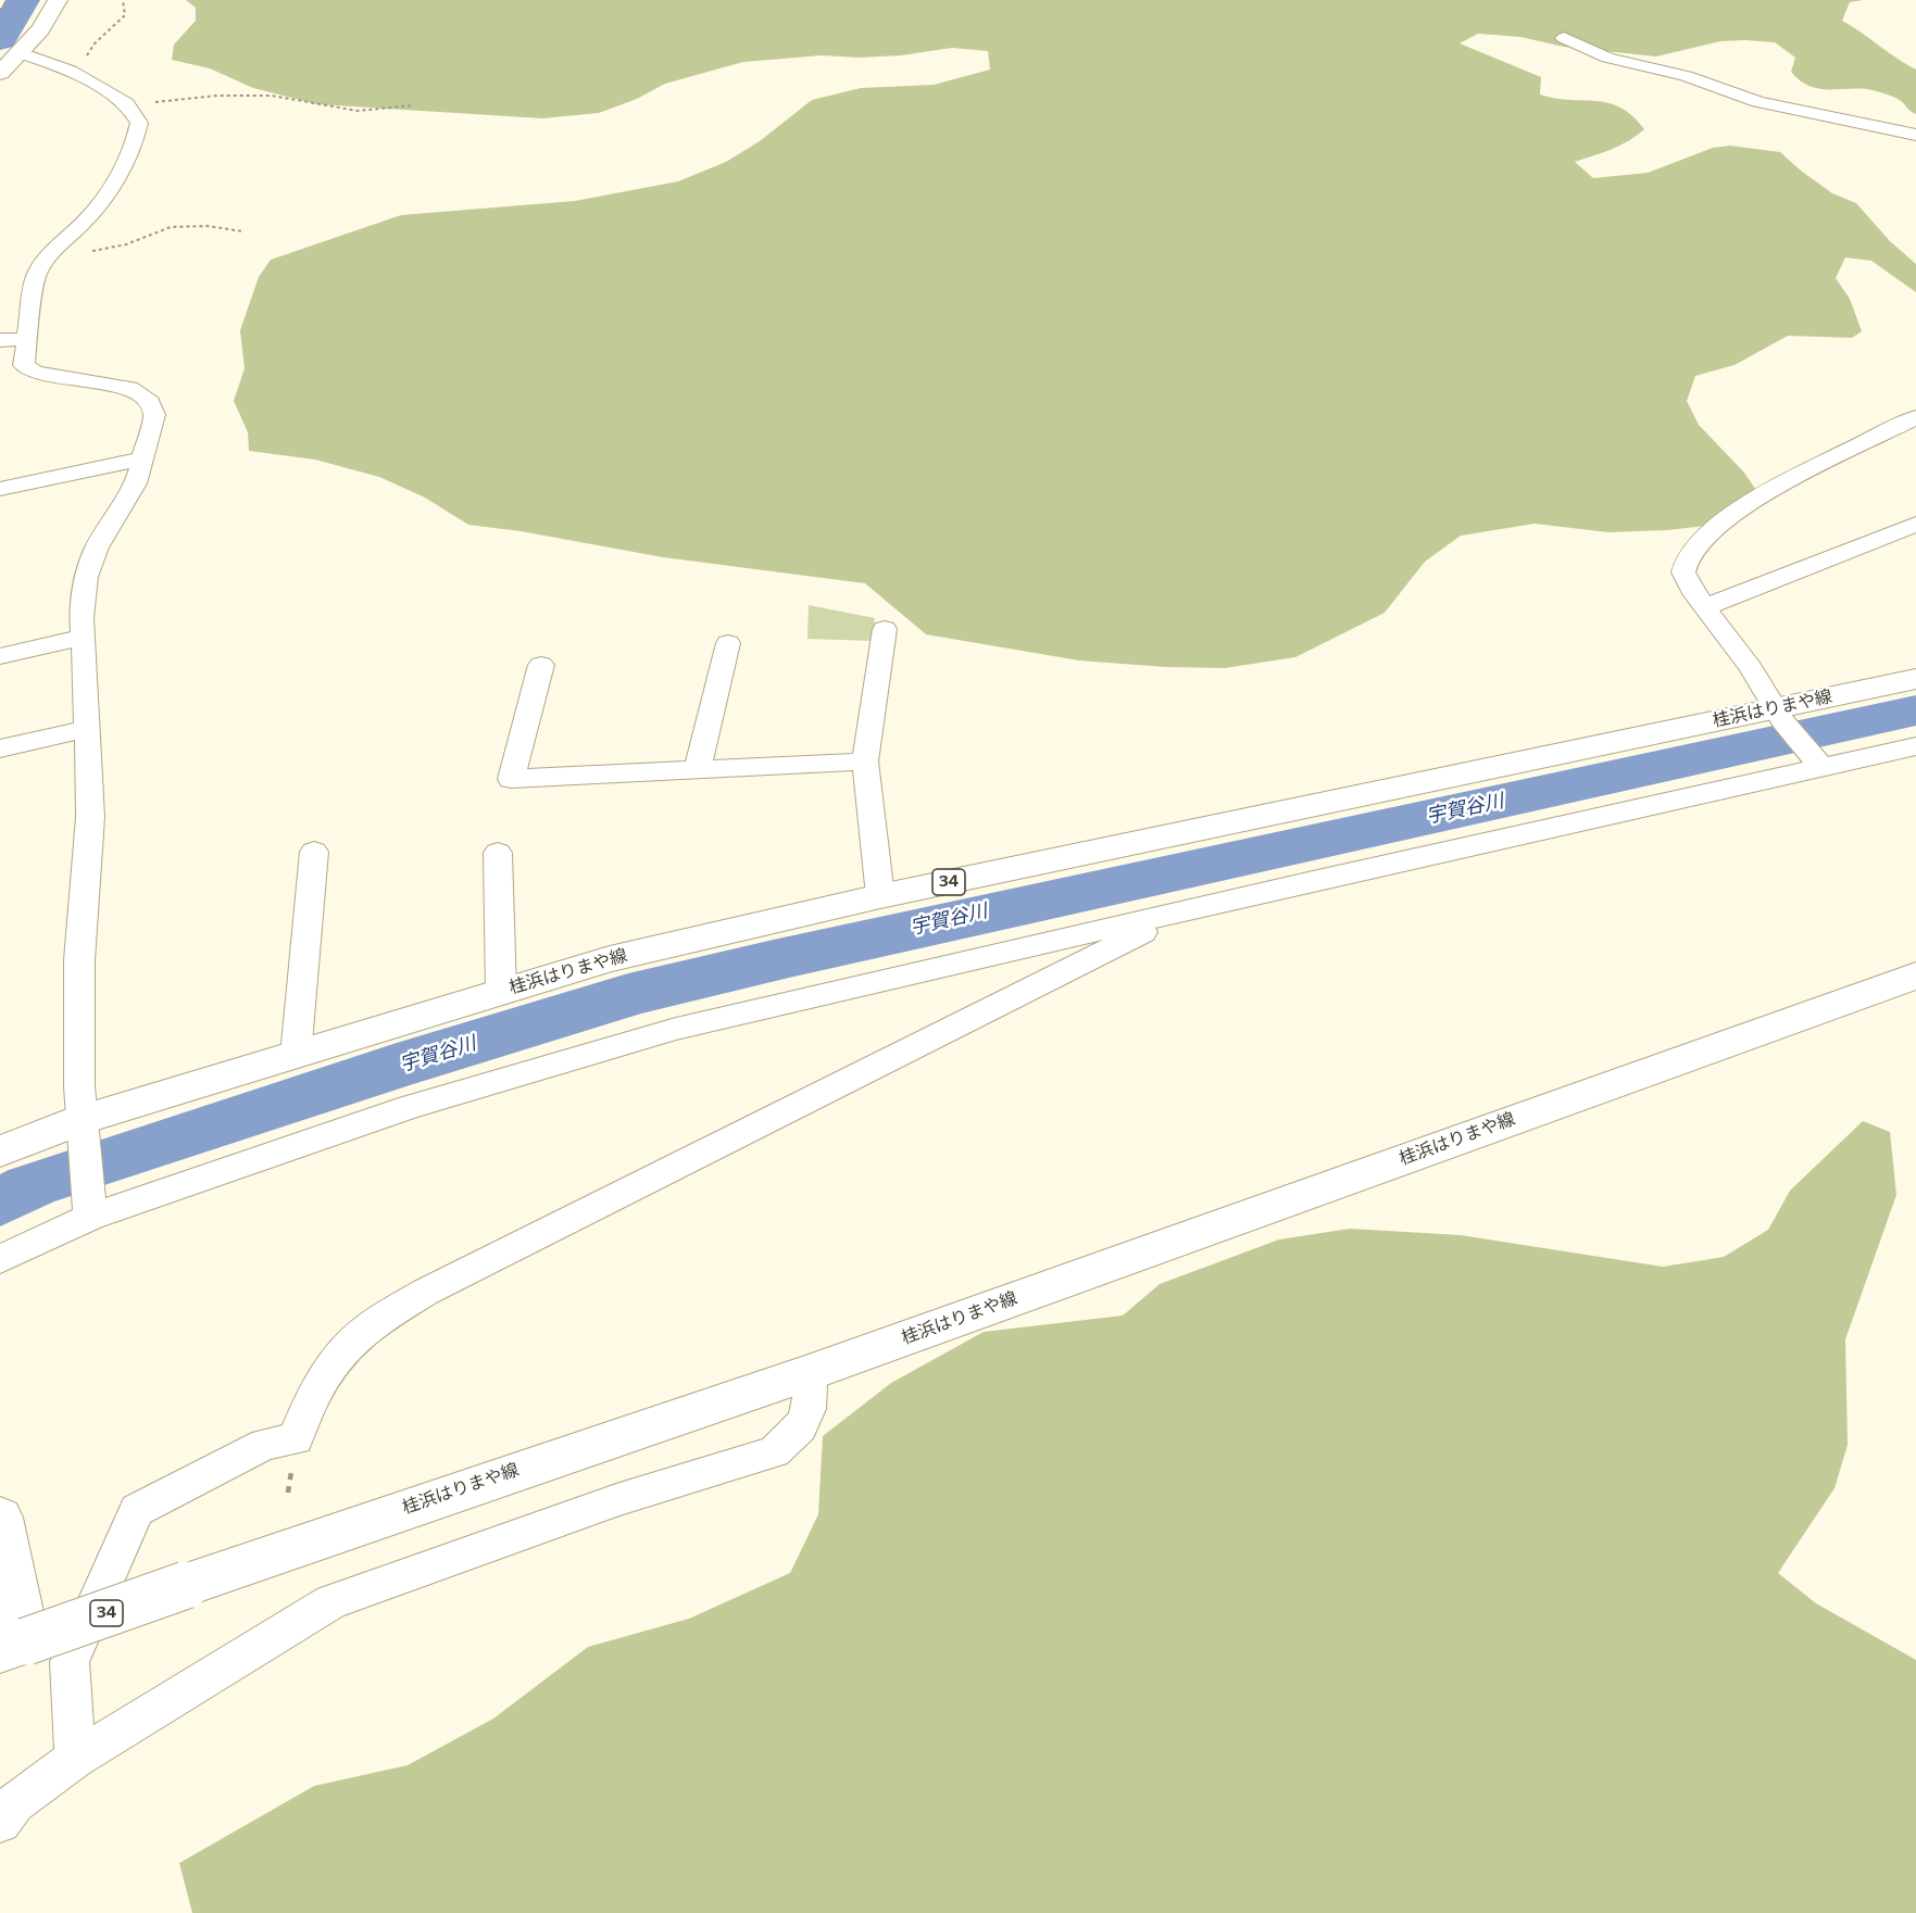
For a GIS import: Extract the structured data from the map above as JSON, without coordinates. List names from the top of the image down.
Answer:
{
  "streets": {
    "main road": ["桂浜はりまや線", "34"]
  },
  "water": ["宇賀谷川"]
}
